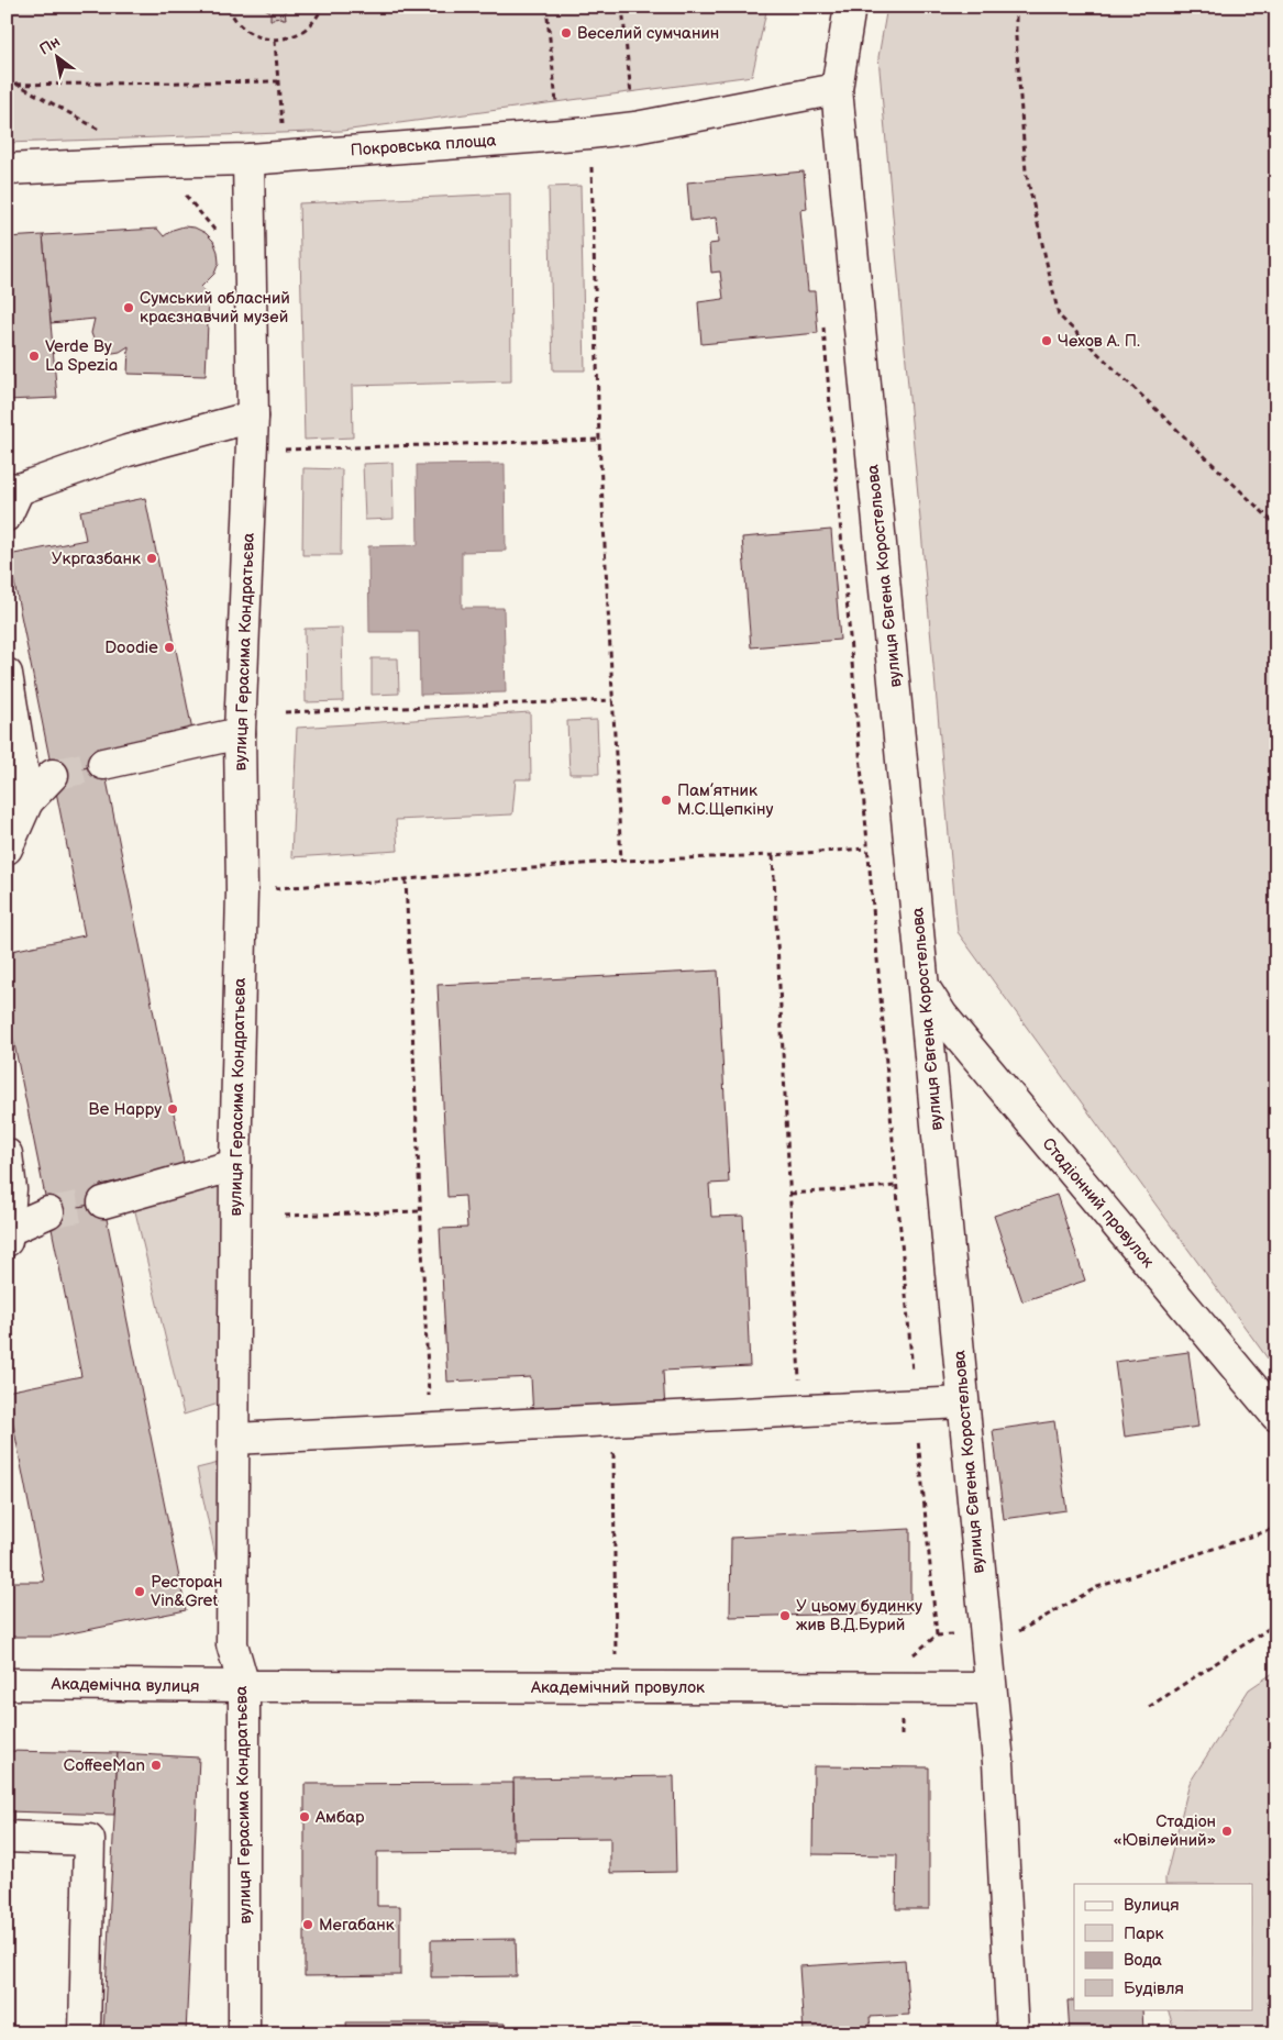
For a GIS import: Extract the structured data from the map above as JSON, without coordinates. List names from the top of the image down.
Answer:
{
  "streets": {
    "street": [
      "Покровська площа",
      "вулиця Євгена Коростельова",
      "вулиця Герасима Кондратьєва",
      "Стадіонний провулок",
      "Академічна вулиця",
      "Академічний провулок"
    ]
  },
  "crossings": [
    ["Покровська площа", "вулиця Євгена Коростельова"],
    ["Покровська площа", "вулиця Герасима Кондратьєва"],
    ["вулиця Євгена Коростельова", "Стадіонний провулок"],
    ["вулиця Євгена Коростельова", "Академічний провулок"],
    ["вулиця Герасима Кондратьєва", "Академічна вулиця"],
    ["вулиця Герасима Кондратьєва", "Академічний провулок"],
    ["Академічна вулиця", "Академічний провулок"]
  ],
  "places": [
    "Веселий сумчанин",
    "Сумський обласний краєзнавчий музей",
    "Чехов А. П.",
    "Verde By La Spezia",
    "Укргазбанк",
    "Doodie",
    "Пам’ятник М.С.Щепкіну",
    "Be Happy",
    "Ресторан Vin&Gret",
    "У цьому будинку жив В.Д.Бурий",
    "CoffeeMan",
    "Амбар",
    "Стадіон «Ювілейний»",
    "Мегабанк"
  ],
  "legend": [
    "Вулиця",
    "Парк",
    "Вода",
    "Будівля"
  ],
  "north": "top left"
}
